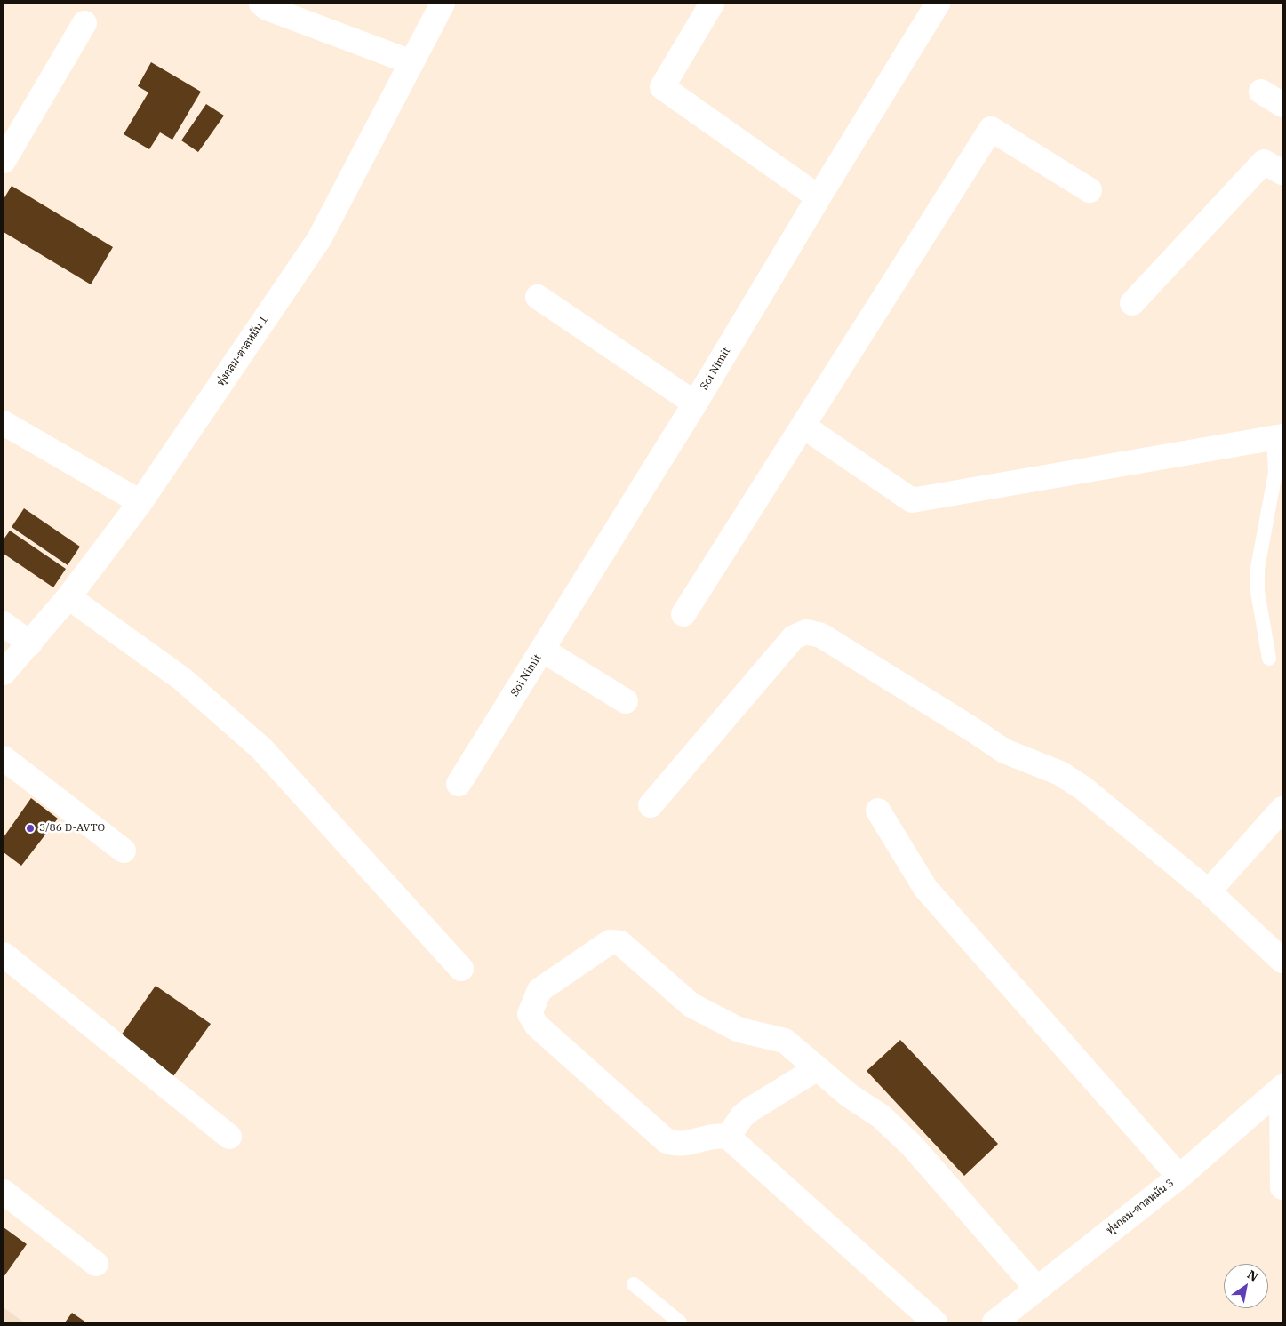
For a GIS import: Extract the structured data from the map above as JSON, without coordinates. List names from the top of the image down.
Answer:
{
  "streets": {
    "street": ["ทุ่งกลม-ตาลหมัน 1", "Soi Nimit", "ทุ่งกลม-ตาลหมัน 3"]
  },
  "places": ["3/86 D-AVTO"],
  "north": "top right"
}
